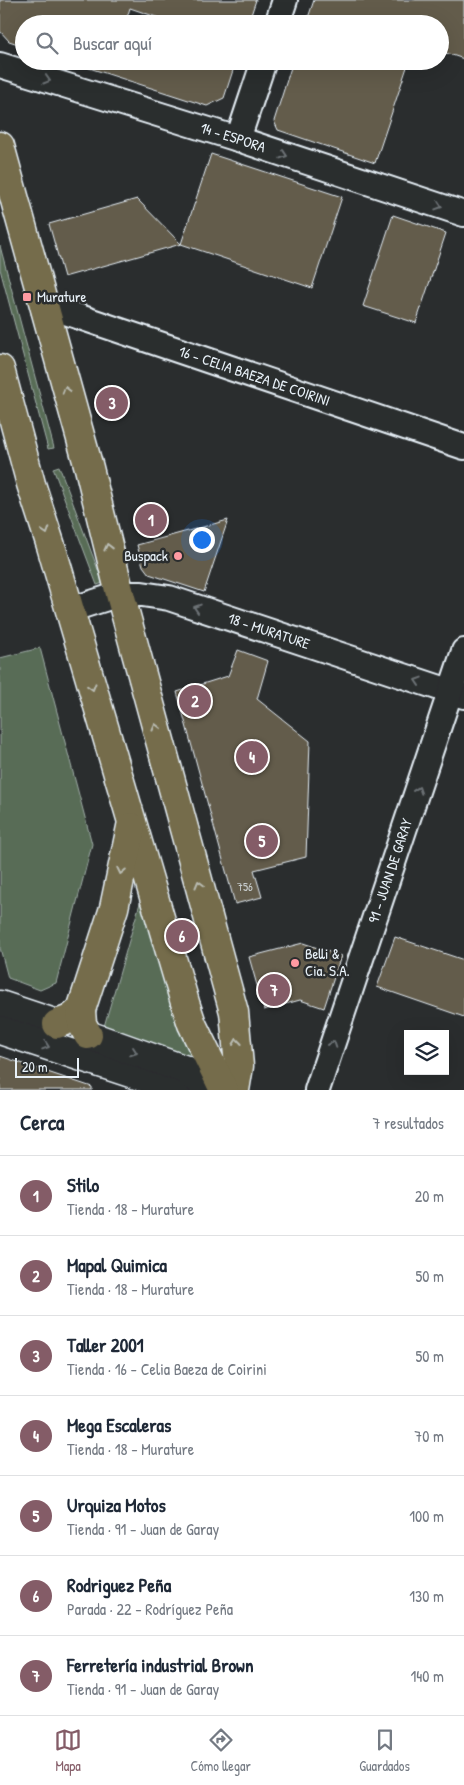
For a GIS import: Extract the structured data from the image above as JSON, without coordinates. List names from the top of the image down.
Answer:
{
  "streets": {
    "street": [
      "14 - ESPORA",
      "16 - CELIA BAEZA DE COIRINI",
      "18 - MURATURE",
      "91 - JUAN DE GARAY"
    ]
  },
  "crossings": [
    ["18 - MURATURE", "91 - JUAN DE GARAY"]
  ],
  "one_way": ["14 - ESPORA", "18 - MURATURE", "91 - JUAN DE GARAY"],
  "places": {
    "transit": ["Murature"],
    "other": ["Buspack", "Belli & Cia. S.A."]
  },
  "house_numbers": ["756"],
  "scale_bar": "20 m",
  "page": {
    "search": "Buscar aquí",
    "pins": [
      "3",
      "1",
      "2",
      "4",
      "5",
      "6",
      "7"
    ],
    "scale": "20 m",
    "heading": ["Cerca", "7 resultados"],
    "list": [
      {
        "mark": "1",
        "name": "Stilo",
        "note": "Tienda · 18 - Murature",
        "value": "20 m"
      },
      {
        "mark": "2",
        "name": "Mapal Quimica",
        "note": "Tienda · 18 - Murature",
        "value": "50 m"
      },
      {
        "mark": "3",
        "name": "Taller 2001",
        "note": "Tienda · 16 - Celia Baeza de Coirini",
        "value": "50 m"
      },
      {
        "mark": "4",
        "name": "Mega Escaleras",
        "note": "Tienda · 18 - Murature",
        "value": "70 m"
      },
      {
        "mark": "5",
        "name": "Urquiza Motos",
        "note": "Tienda · 91 - Juan de Garay",
        "value": "100 m"
      },
      {
        "mark": "6",
        "name": "Rodriguez Peña",
        "note": "Parada · 22 - Rodríguez Peña",
        "value": "130 m"
      },
      {
        "mark": "7",
        "name": "Ferretería industrial Brown",
        "note": "Tienda · 91 - Juan de Garay",
        "value": "140 m"
      }
    ],
    "nav": ["Mapa", "Cómo llegar", "Guardados"]
  }
}
